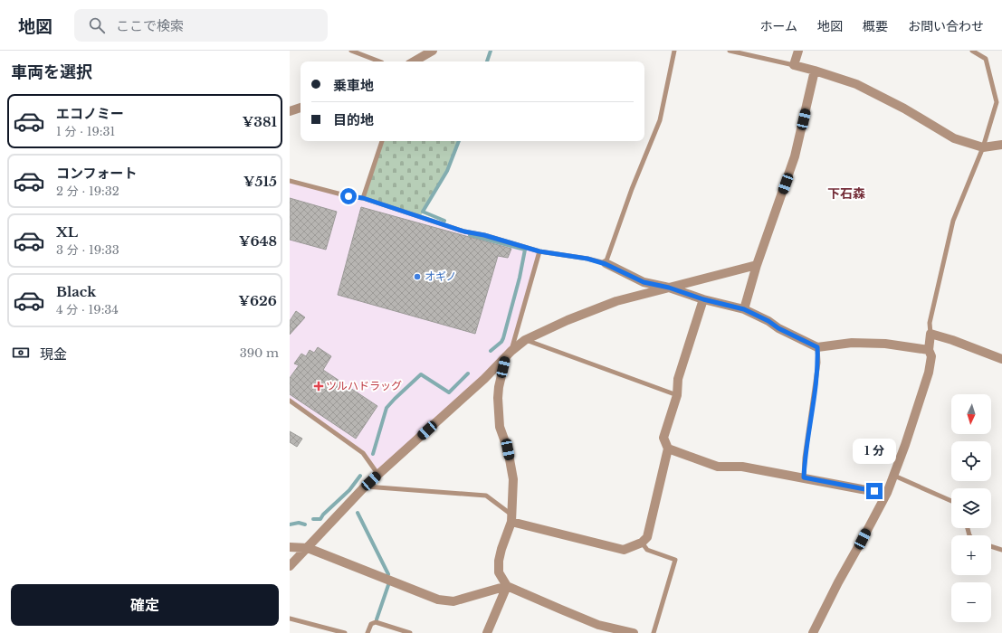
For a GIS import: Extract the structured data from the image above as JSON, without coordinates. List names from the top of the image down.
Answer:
{
  "districts": ["下石森"],
  "places": {
    "other": ["オギノ"],
    "health": ["ツルハドラッグ"]
  },
  "north": "bottom",
  "page": {
    "header": "地図",
    "search": "ここで検索",
    "nav": [
      "ホーム",
      "地図",
      "概要",
      "お問い合わせ"
    ],
    "heading": "車両を選択",
    "banner": ["乗車地", "目的地"],
    "list": [
      {
        "name": "エコノミー",
        "note": "1 分 · 19:31",
        "value": "¥381"
      },
      {
        "name": "コンフォート",
        "note": "2 分 · 19:32",
        "value": "¥515"
      },
      {
        "name": "XL",
        "note": "3 分 · 19:33",
        "value": "¥648"
      },
      {
        "name": "Black",
        "note": "4 分 · 19:34",
        "value": "¥626"
      }
    ],
    "pay": ["現金", "390 m"],
    "map_buttons": ["+", "−"],
    "bubble": "1 分",
    "buttons": "確定"
  }
}
